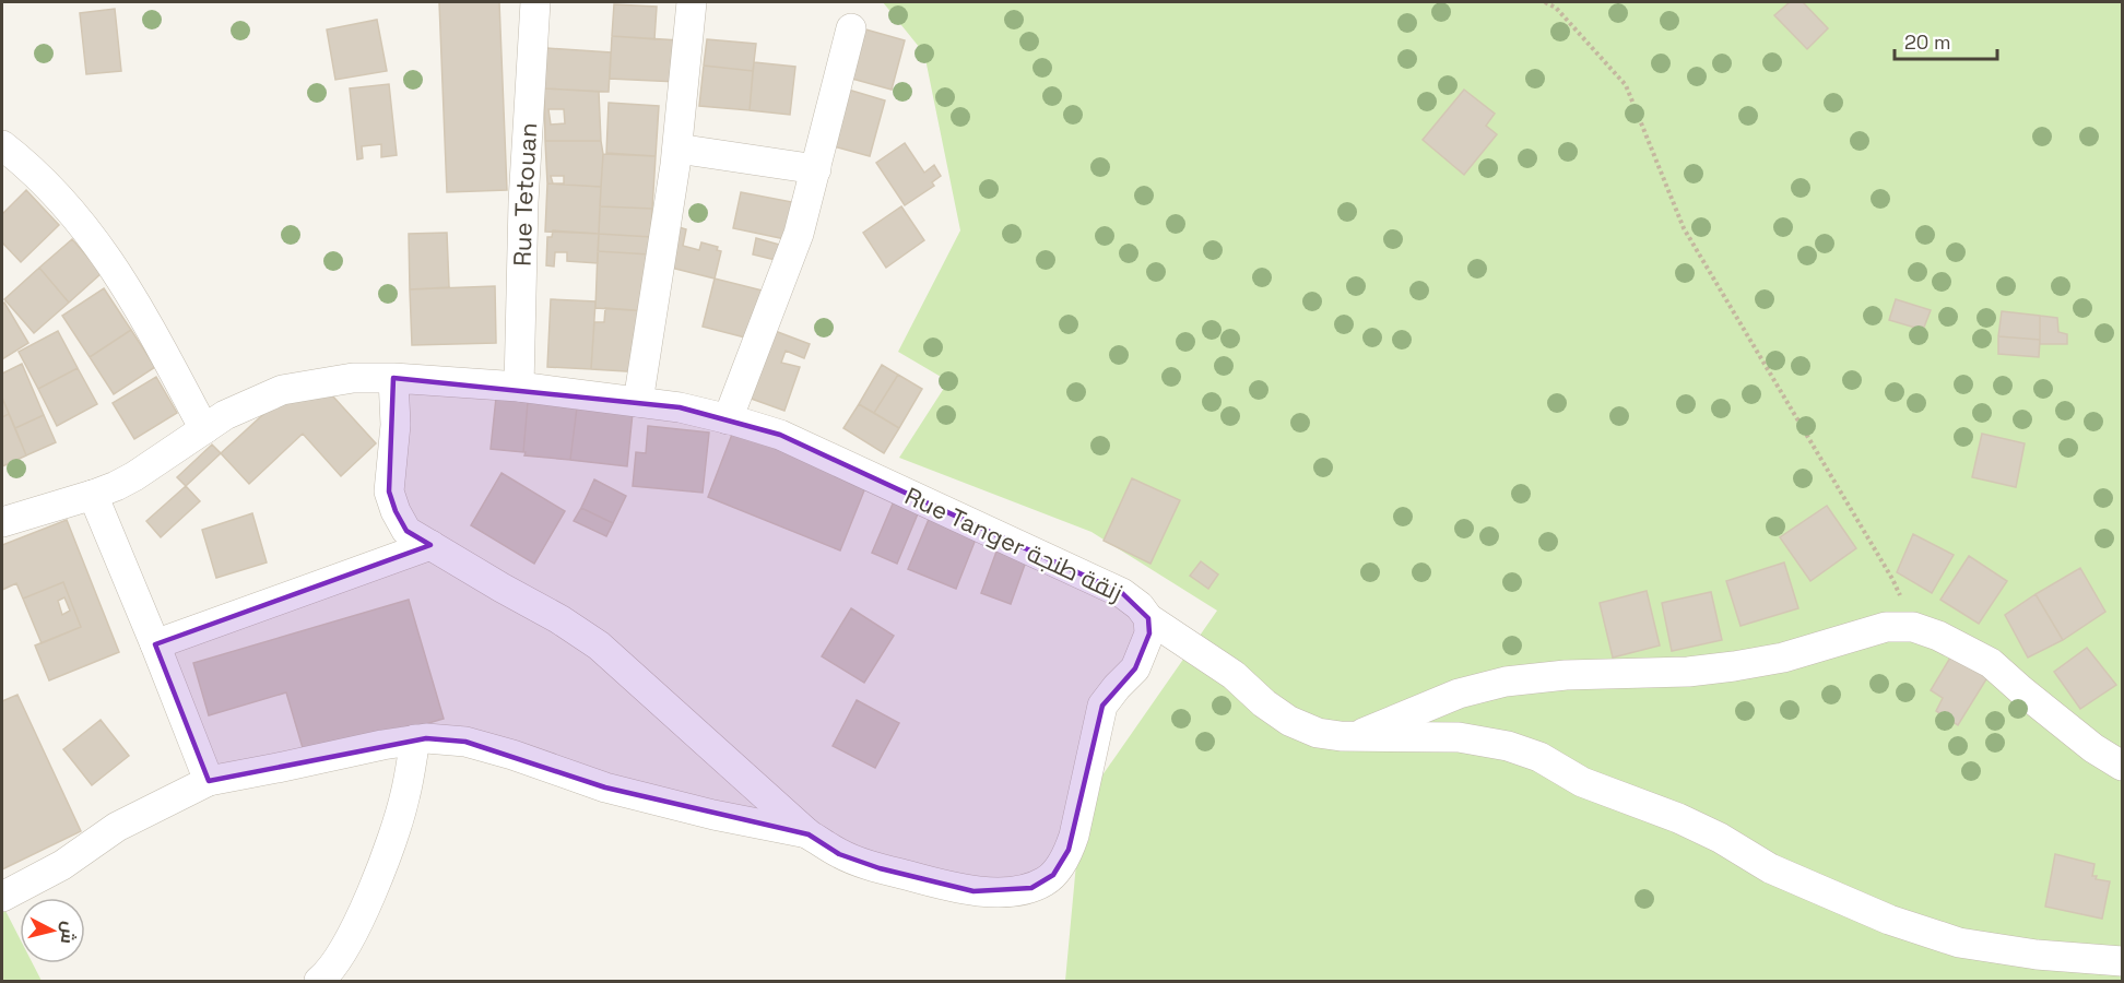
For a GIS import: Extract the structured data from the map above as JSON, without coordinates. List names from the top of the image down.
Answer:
{
  "streets": {
    "street": ["Rue Tetouan", "Rue Tanger زنقة طنجة"]
  },
  "crossings": [
    ["Rue Tetouan", "Rue Tanger زنقة طنجة"]
  ],
  "scale_bar": "20 m",
  "north": "right"
}
